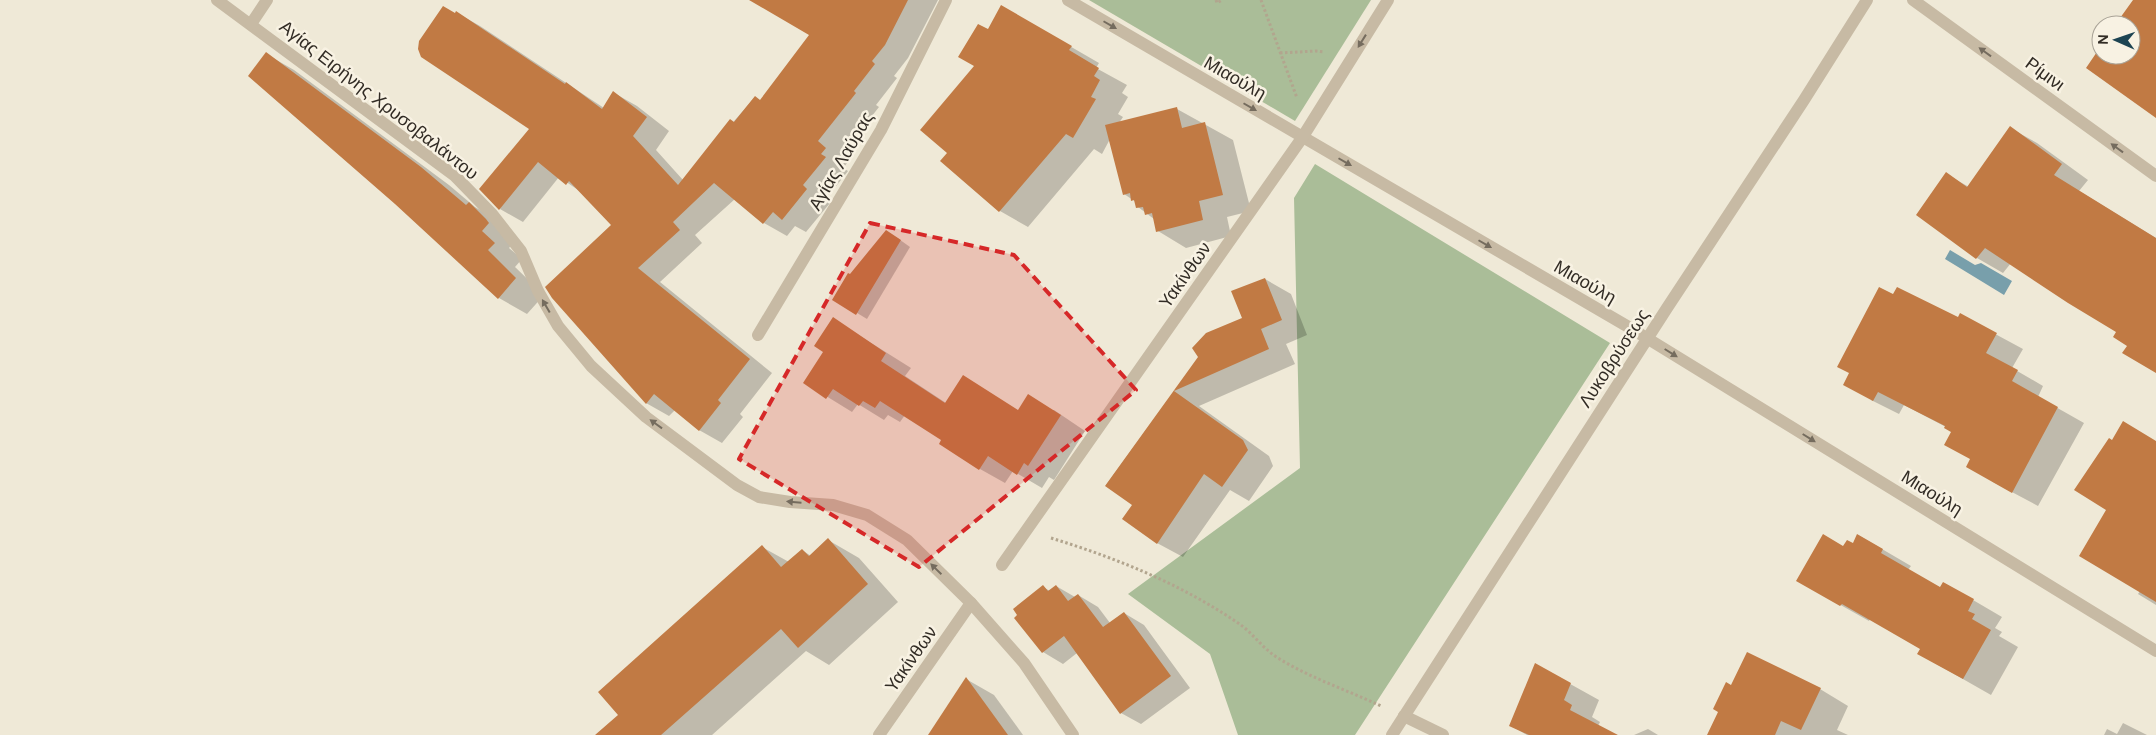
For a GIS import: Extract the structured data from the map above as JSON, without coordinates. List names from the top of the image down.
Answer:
{
  "streets": {
    "street": [
      "Ρίμινι",
      "Μιαούλη",
      "Αγίας Ειρήνης Χρυσοβαλάντου",
      "Αγίας Λαύρας",
      "Υακίνθων",
      "Λυκοβρύσεως"
    ]
  },
  "crossings": [
    ["Μιαούλη", "Υακίνθων"],
    ["Μιαούλη", "Λυκοβρύσεως"],
    ["Αγίας Ειρήνης Χρυσοβαλάντου", "Υακίνθων"]
  ],
  "one_way": ["Ρίμινι", "Μιαούλη", "Αγίας Ειρήνης Χρυσοβαλάντου"],
  "north": "left"
}
